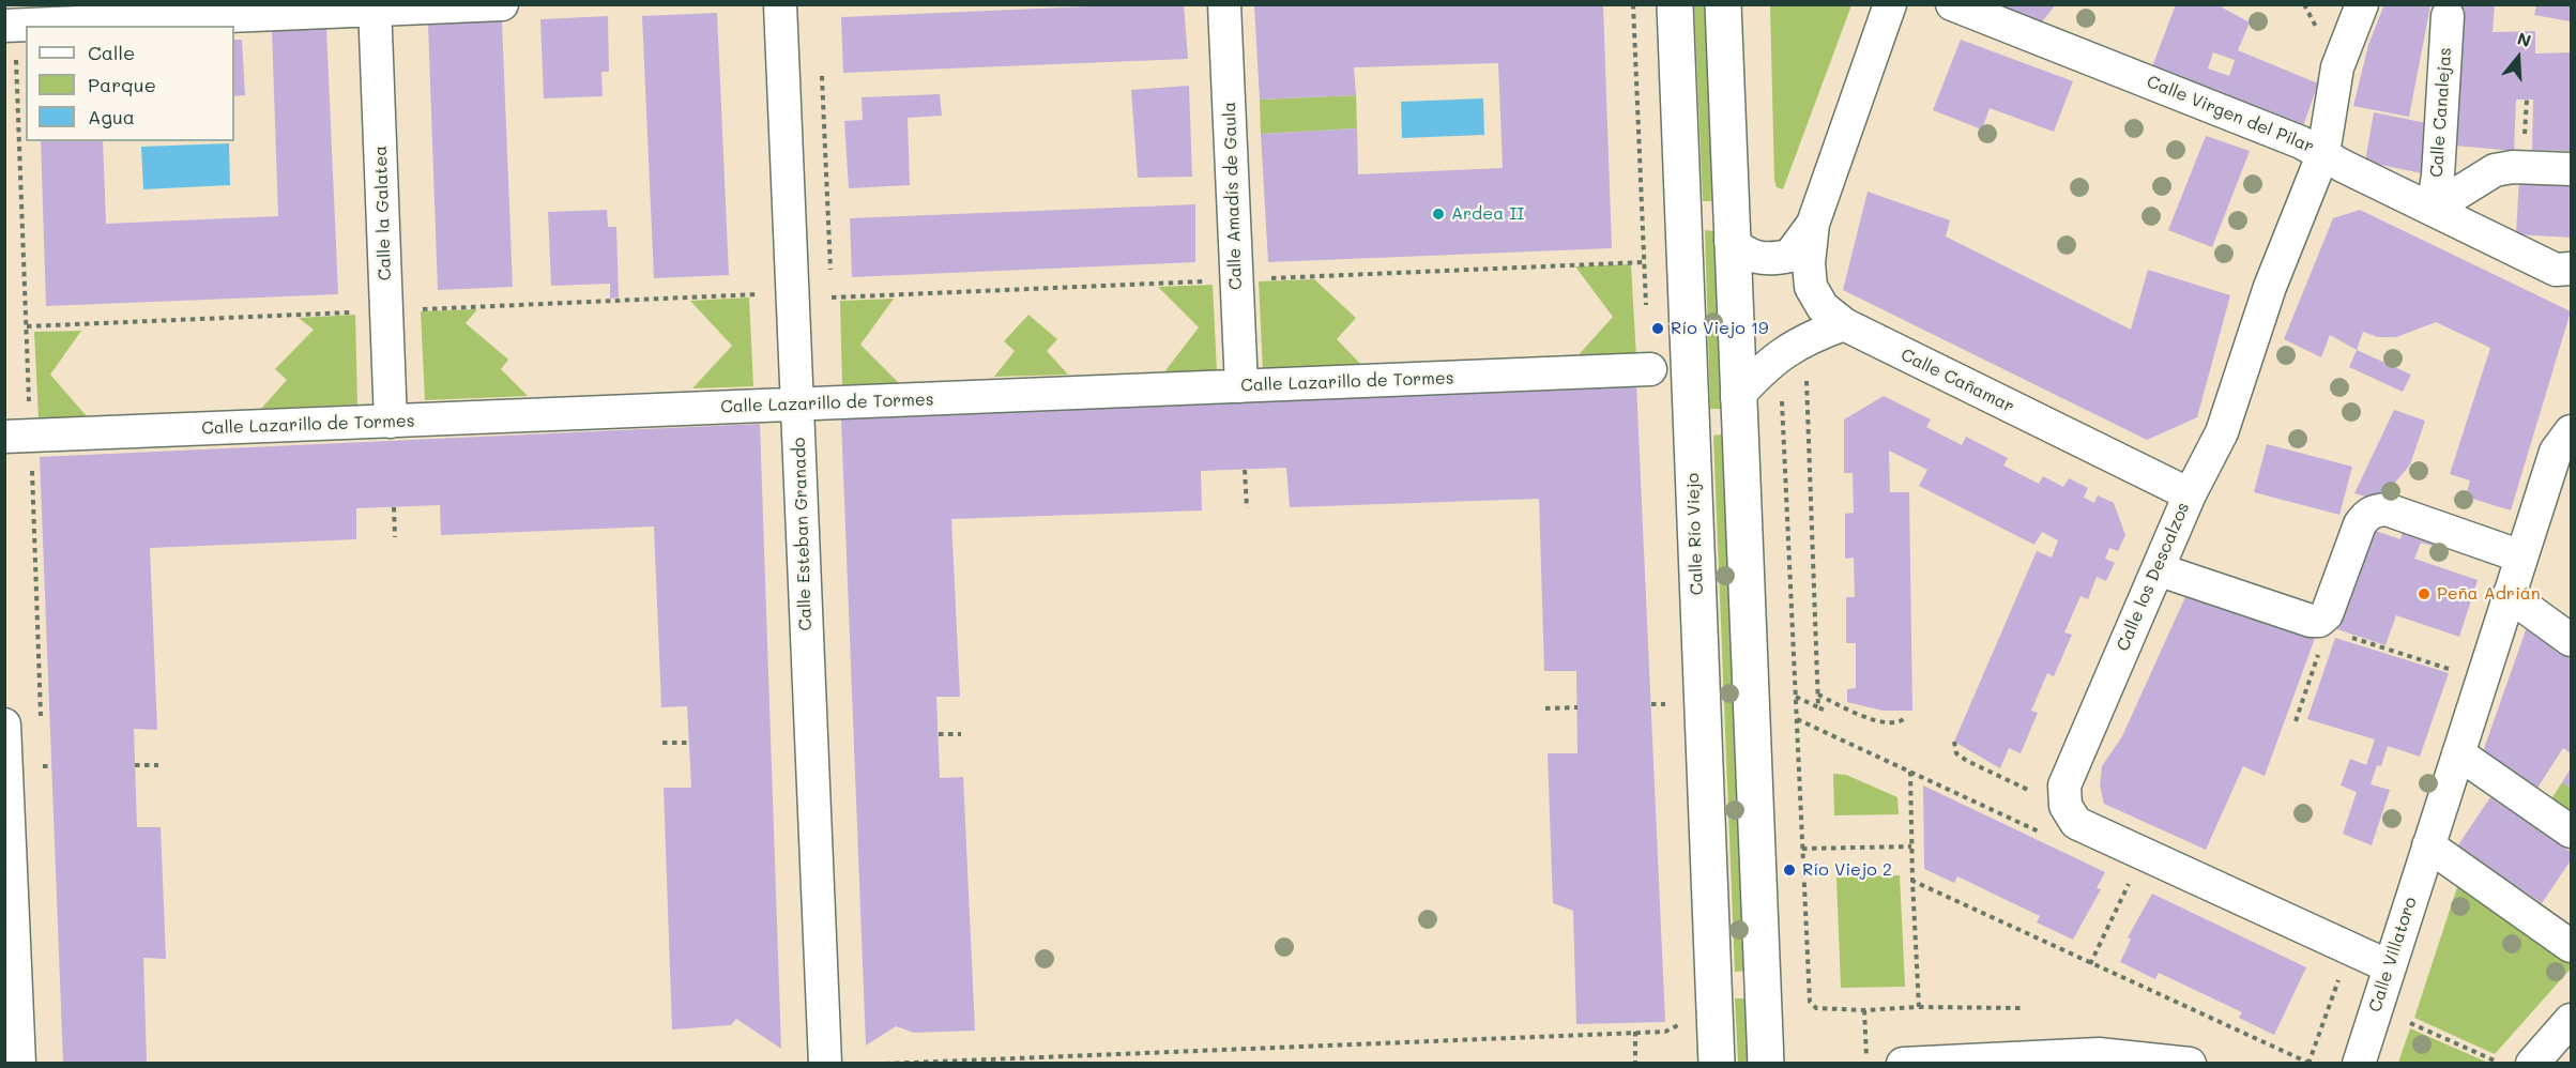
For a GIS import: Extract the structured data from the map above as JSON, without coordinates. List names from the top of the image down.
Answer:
{
  "streets": {
    "main road": ["Calle Río Viejo"],
    "street": [
      "Calle Canalejas",
      "Calle Virgen del Pilar",
      "Calle Amadís de Gaula",
      "Calle la Galatea",
      "Calle Cañamar",
      "Calle Lazarillo de Tormes",
      "Calle Esteban Granado",
      "Calle los Descalzos",
      "Calle Villatoro"
    ]
  },
  "crossings": [
    ["Calle Canalejas", "Calle Virgen del Pilar"],
    ["Calle Virgen del Pilar", "Calle los Descalzos"],
    ["Calle Amadís de Gaula", "Calle Lazarillo de Tormes"],
    ["Calle la Galatea", "Calle Lazarillo de Tormes"],
    ["Calle Cañamar", "Calle los Descalzos"],
    ["Calle Lazarillo de Tormes", "Calle Esteban Granado"],
    ["Calle los Descalzos", "Calle Villatoro"]
  ],
  "places": [
    "Ardea II",
    "Río Viejo 19",
    "Peña Adrián",
    "Río Viejo 2"
  ],
  "legend": ["Calle", "Parque", "Agua"],
  "north": "top"
}
